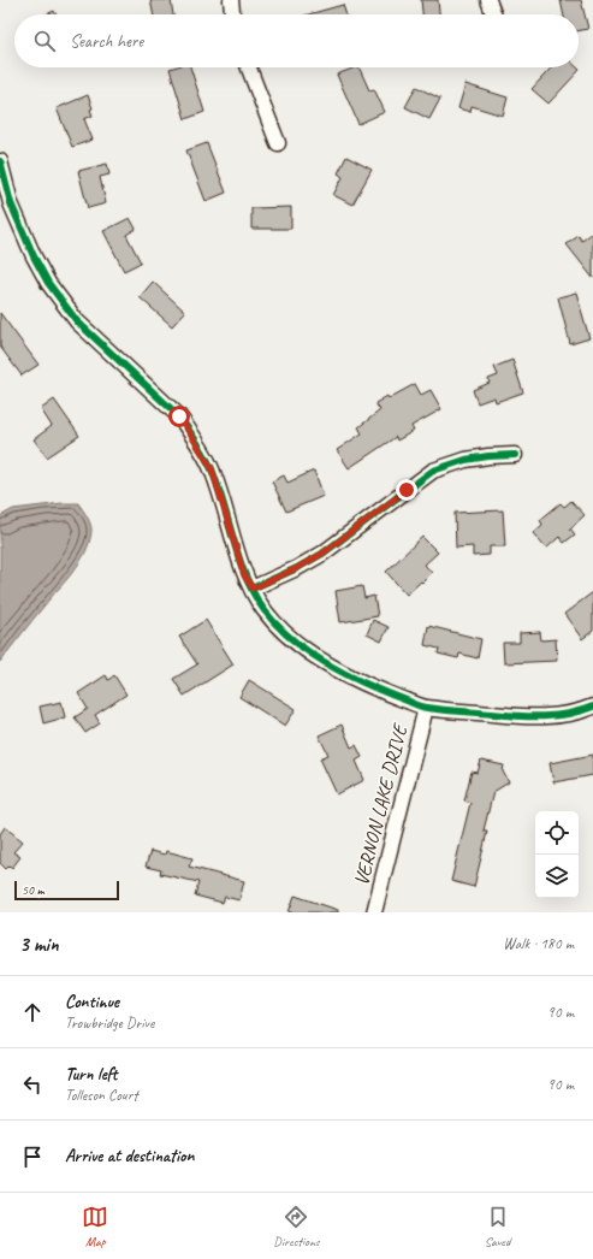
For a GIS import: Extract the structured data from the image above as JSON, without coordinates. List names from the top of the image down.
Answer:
{
  "streets": {
    "street": ["VERNON LAKE DRIVE"]
  },
  "scale_bar": "50 m",
  "page": {
    "search": "Search here",
    "scale": "50 m",
    "heading": ["3 min", "Walk · 180 m"],
    "list": [
      ["Continue", "Trowbridge Drive", "90 m"],
      ["Turn left", "Tolleson Court", "90 m"],
      "Arrive at destination"
    ],
    "nav": ["Map", "Directions", "Saved"]
  }
}
